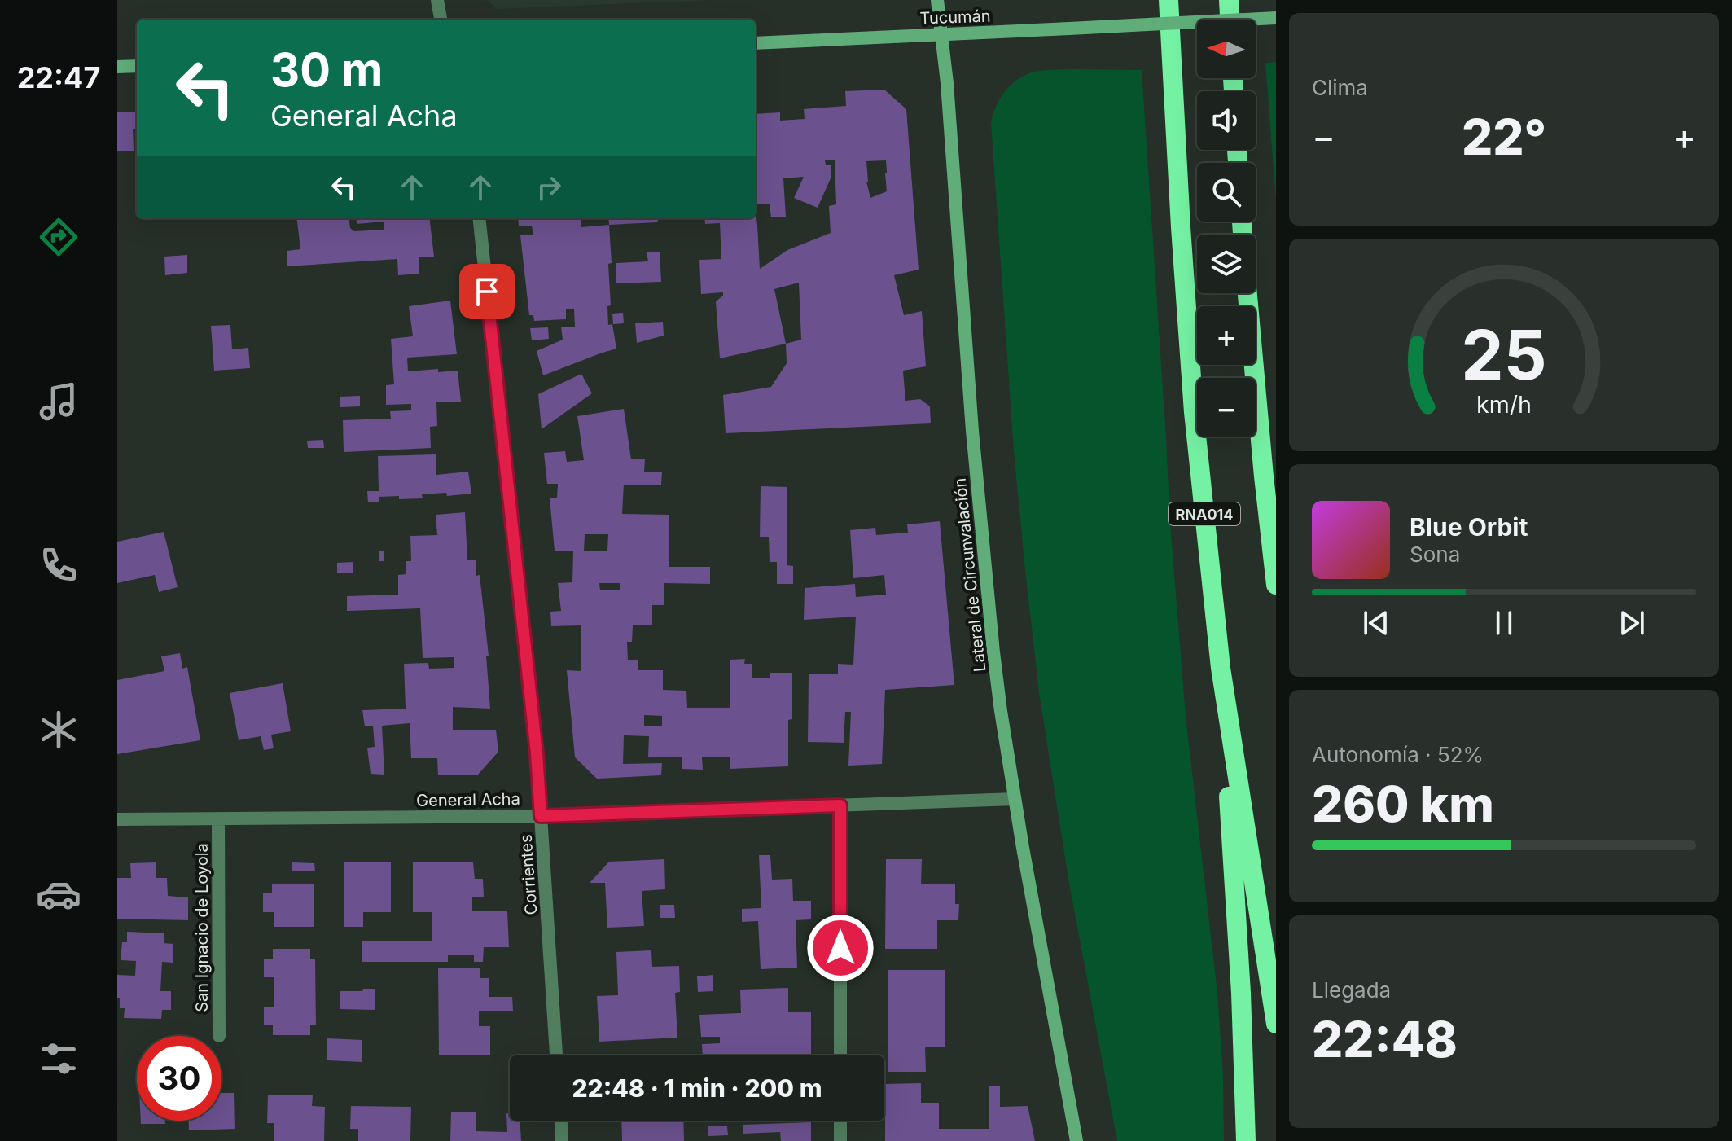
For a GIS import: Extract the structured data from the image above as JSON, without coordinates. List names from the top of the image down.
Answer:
{
  "streets": {
    "highway": ["RNA014"],
    "street": [
      "Tucumán",
      "Lateral de Circunvalación",
      "General Acha",
      "Corrientes",
      "San Ignacio de Loyola"
    ]
  },
  "crossings": [
    ["Tucumán", "Lateral de Circunvalación"],
    ["Lateral de Circunvalación", "General Acha"],
    ["General Acha", "Corrientes"],
    ["General Acha", "San Ignacio de Loyola"]
  ],
  "north": "left",
  "page": {
    "tabs": "22:47",
    "tile": [
      "Clima",
      ["Autonomía · 52%", "260 km"],
      ["Llegada", "22:48"]
    ],
    "map_buttons": ["+", "−"],
    "turn": ["30 m", "General Acha"],
    "heat": ["−", "22°", "+"],
    "song": ["Blue Orbit", "Sona"],
    "limit": "30",
    "trip": "22:48 · 1 min · 200 m",
    "gauge": ["25", "km/h"]
  }
}
